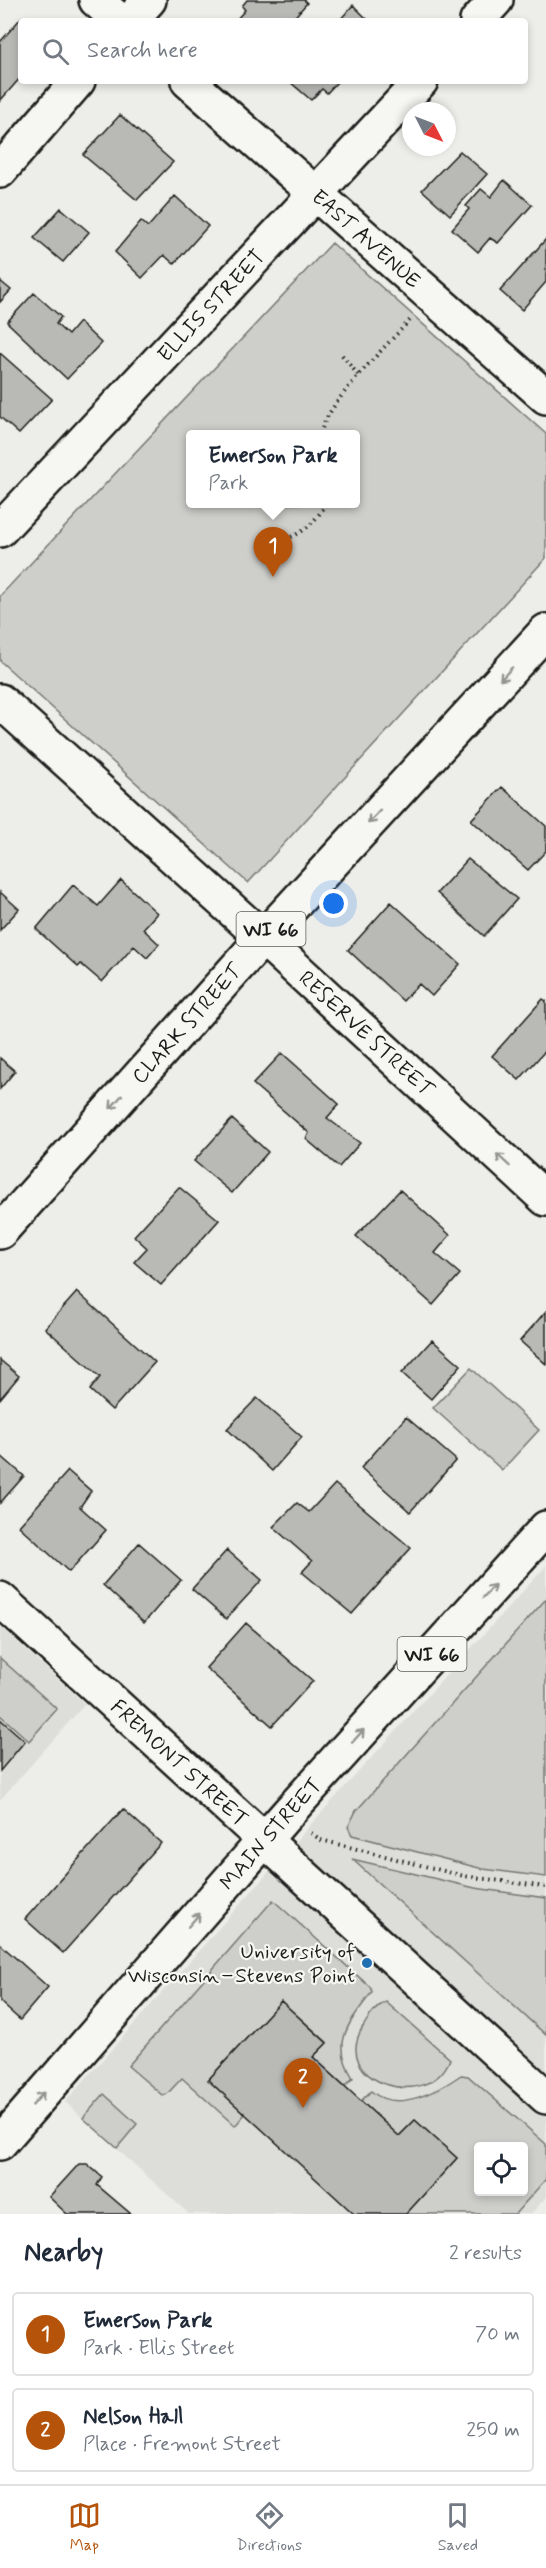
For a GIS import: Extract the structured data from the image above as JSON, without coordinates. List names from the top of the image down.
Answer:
{
  "streets": {
    "street": [
      "EAST AVENUE",
      "ELLIS STREET",
      "WI 66",
      "CLARK STREET",
      "RESERVE STREET",
      "FREMONT STREET",
      "MAIN STREET"
    ]
  },
  "crossings": [
    ["EAST AVENUE", "ELLIS STREET"],
    ["CLARK STREET", "RESERVE STREET"],
    ["FREMONT STREET", "MAIN STREET"]
  ],
  "one_way": ["CLARK STREET", "RESERVE STREET", "MAIN STREET"],
  "places": ["University of Wisconsin–Stevens Point"],
  "north": "bottom right",
  "page": {
    "search": "Search here",
    "popup": ["Emerson Park", "Park"],
    "pins": ["1", "2"],
    "heading": ["Nearby", "2 results"],
    "list": [
      {
        "mark": "1",
        "name": "Emerson Park",
        "note": "Park · Ellis Street",
        "value": "70 m"
      },
      {
        "mark": "2",
        "name": "Nelson Hall",
        "note": "Place · Fremont Street",
        "value": "250 m"
      }
    ],
    "nav": ["Map", "Directions", "Saved"]
  }
}
